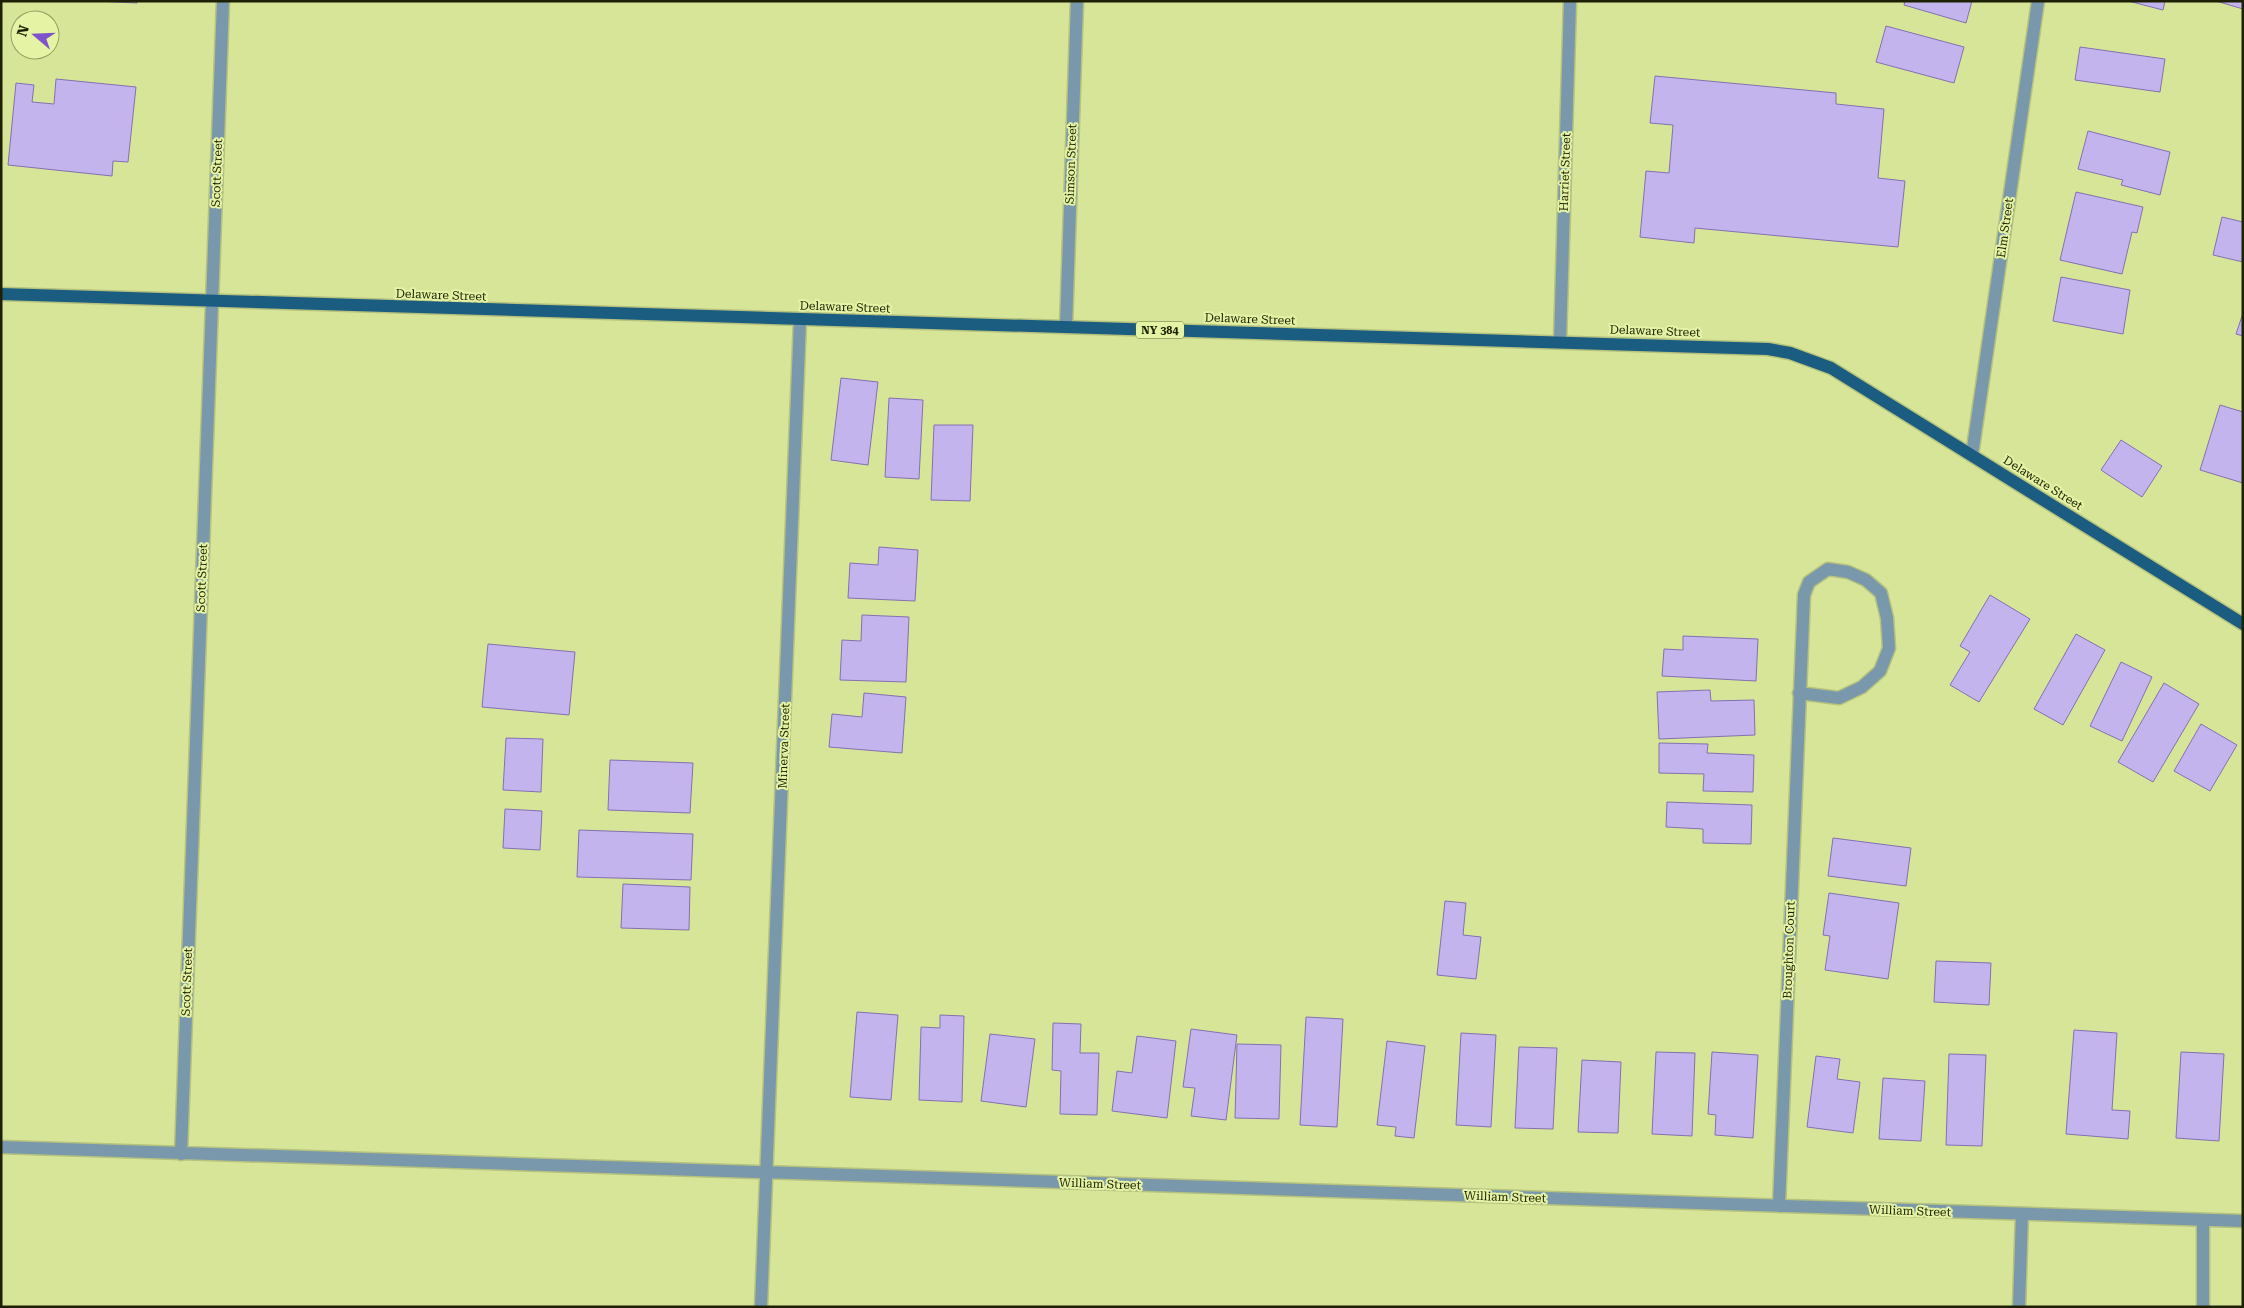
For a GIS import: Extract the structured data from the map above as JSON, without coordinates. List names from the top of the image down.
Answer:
{
  "streets": {
    "main road": ["Delaware Street", "NY 384"],
    "street": [
      "Simson Street",
      "Harriet Street",
      "Scott Street",
      "Elm Street",
      "Minerva Street",
      "Broughton Court",
      "William Street"
    ]
  },
  "crossings": [
    ["Simson Street", "Delaware Street"],
    ["Harriet Street", "Delaware Street"],
    ["Scott Street", "Delaware Street"],
    ["Scott Street", "William Street"],
    ["Elm Street", "Delaware Street"],
    ["Delaware Street", "Minerva Street"],
    ["Minerva Street", "William Street"],
    ["Broughton Court", "William Street"]
  ],
  "north": "left"
}
